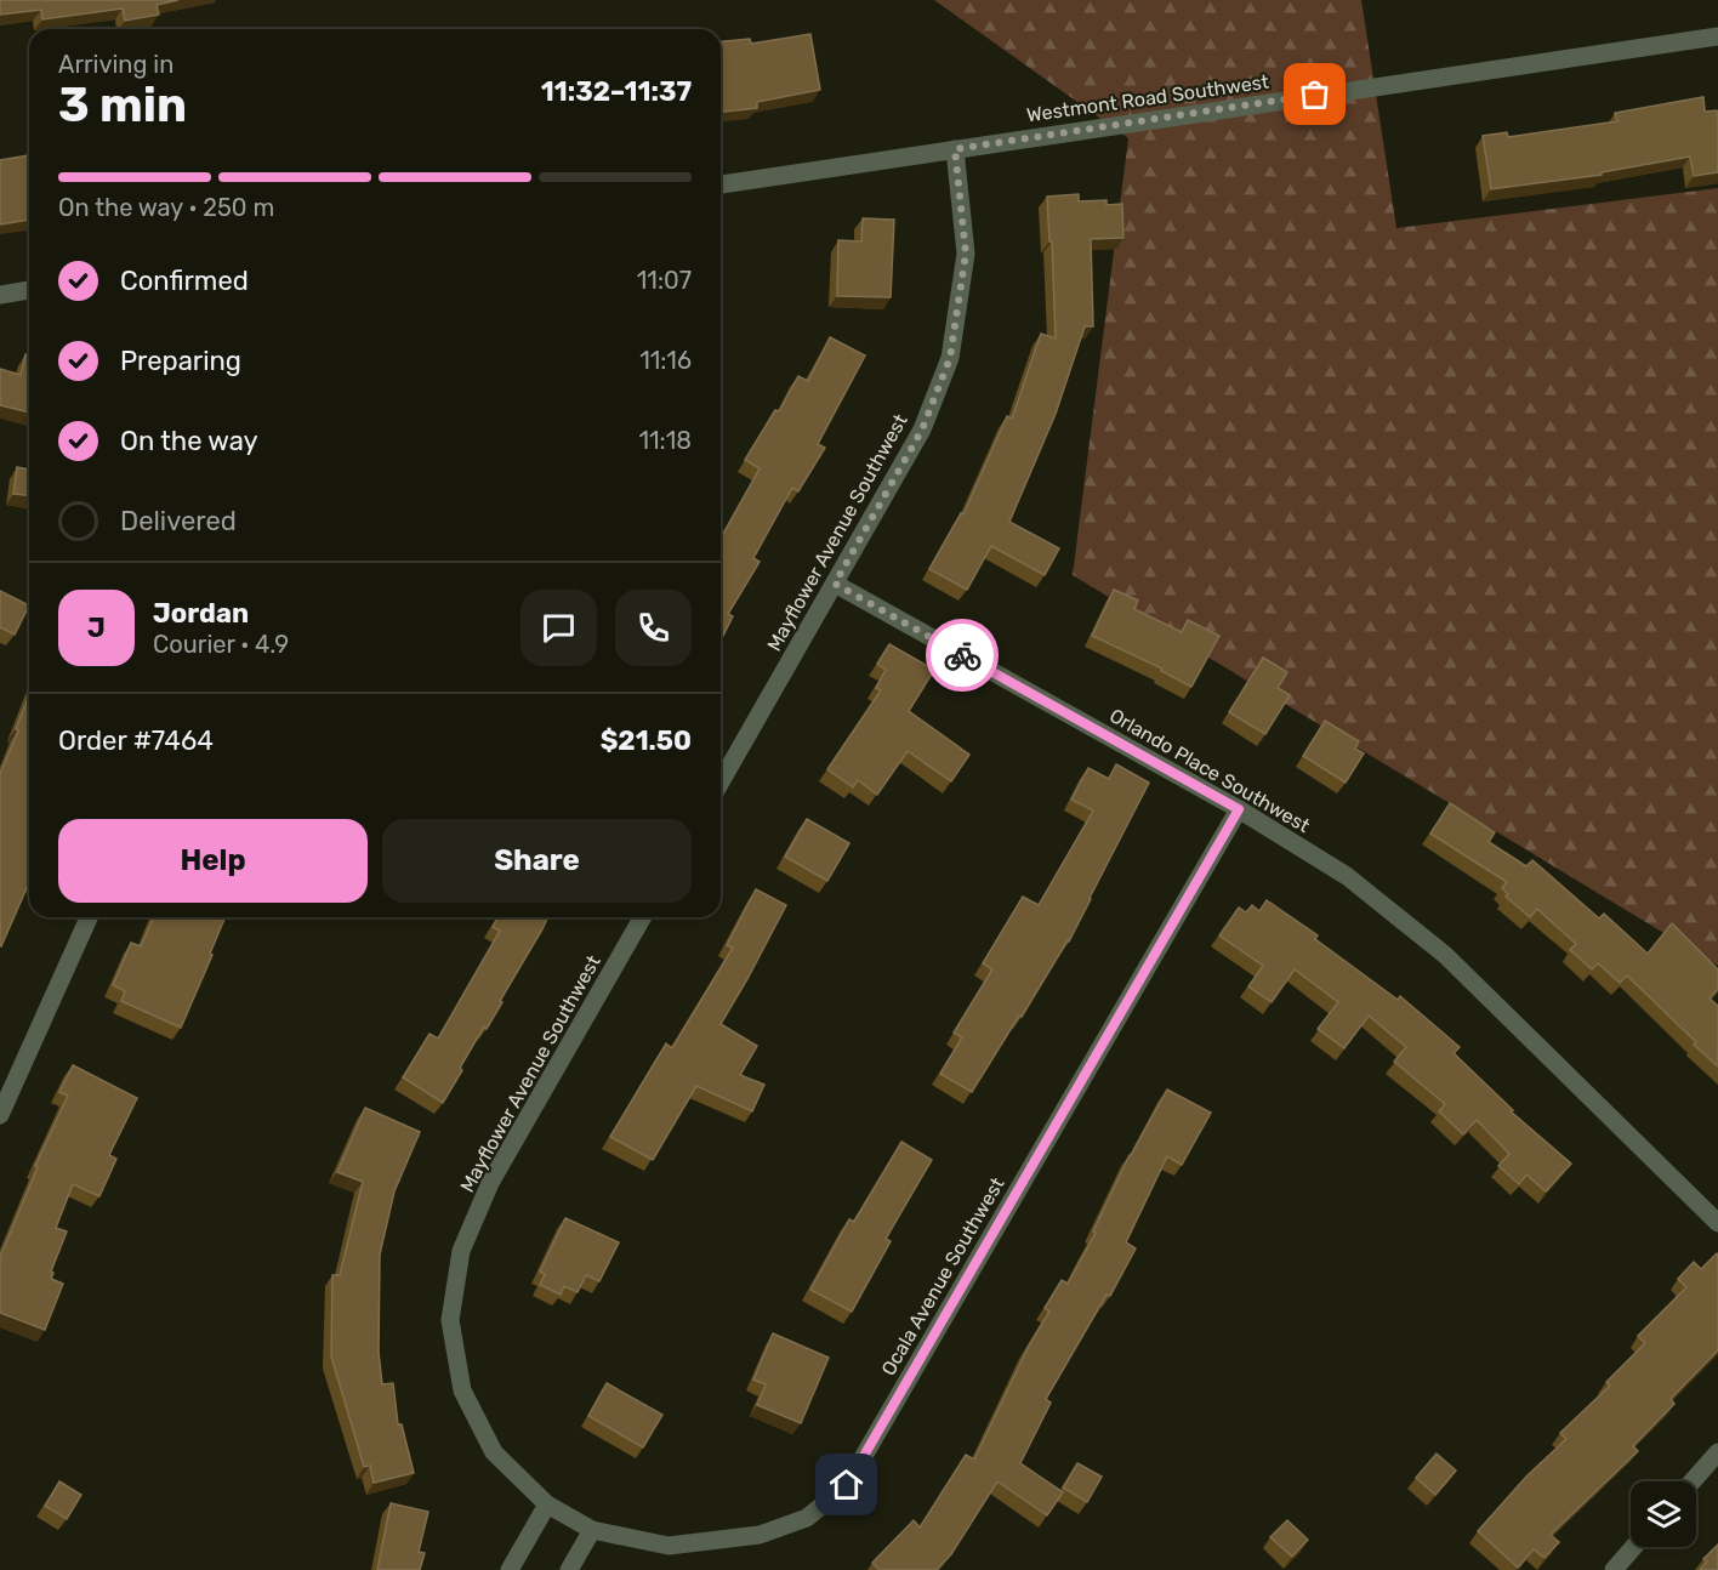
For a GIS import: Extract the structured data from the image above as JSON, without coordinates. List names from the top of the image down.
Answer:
{
  "streets": {
    "street": [
      "Westmont Road Southwest",
      "Mayflower Avenue Southwest",
      "Orlando Place Southwest",
      "Ocala Avenue Southwest"
    ]
  },
  "crossings": [
    ["Westmont Road Southwest", "Mayflower Avenue Southwest"],
    ["Mayflower Avenue Southwest", "Orlando Place Southwest"],
    ["Mayflower Avenue Southwest", "Ocala Avenue Southwest"],
    ["Orlando Place Southwest", "Ocala Avenue Southwest"]
  ],
  "page": {
    "heading": ["3 min", "Arriving in", "11:32–11:37"],
    "panel": [
      "Jordan",
      "Courier · 4.9",
      "Order #7464",
      "$21.50"
    ],
    "bar": "On the way · 250 m",
    "list": [
      ["Confirmed", "11:07"],
      ["Preparing", "11:16"],
      ["On the way", "11:18"],
      "Delivered"
    ],
    "round": "J",
    "buttons": ["Help", "Share"]
  }
}
